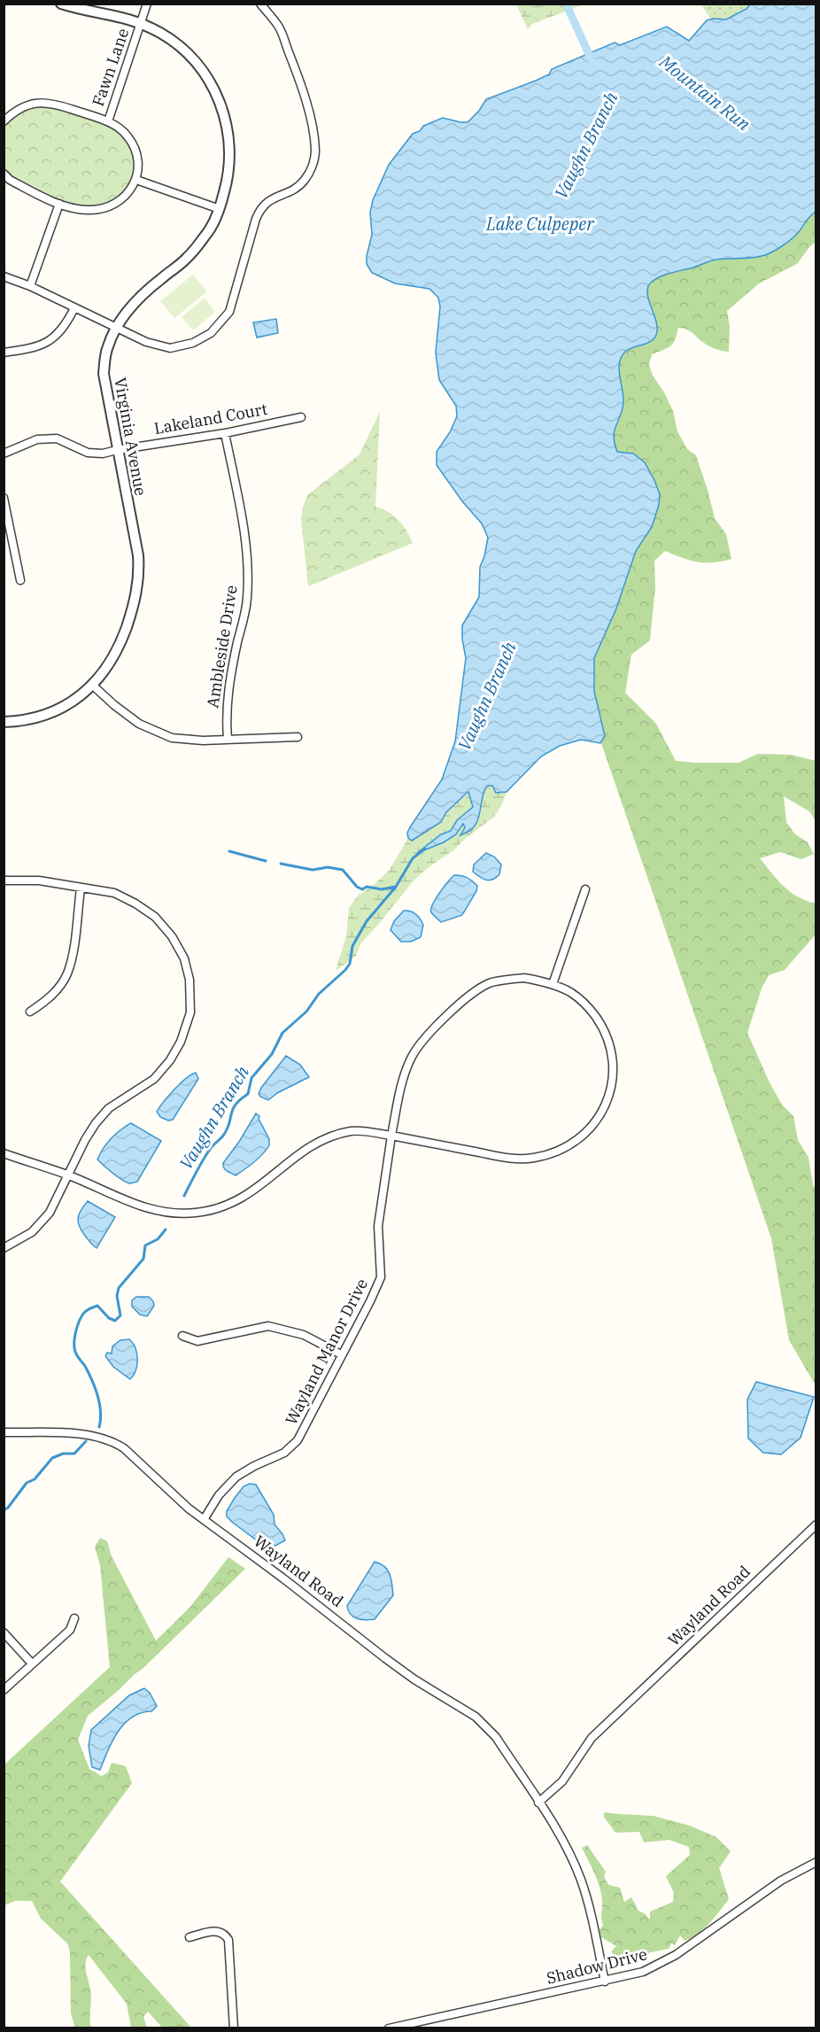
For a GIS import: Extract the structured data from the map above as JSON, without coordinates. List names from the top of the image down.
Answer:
{
  "streets": {
    "street": [
      "Fawn Lane",
      "Lakeland Court",
      "Virginia Avenue",
      "Ambleside Drive",
      "Wayland Manor Drive",
      "Wayland Road",
      "Shadow Drive"
    ]
  },
  "crossings": [
    ["Fawn Lane", "Virginia Avenue"],
    ["Lakeland Court", "Virginia Avenue"],
    ["Lakeland Court", "Ambleside Drive"],
    ["Wayland Manor Drive", "Wayland Road"],
    ["Wayland Road", "Shadow Drive"]
  ],
  "water": ["Mountain Run", "Vaughn Branch", "Lake Culpeper"]
}
